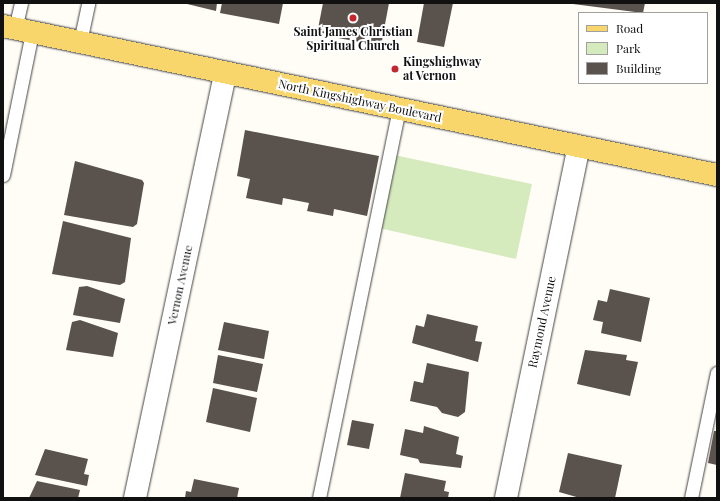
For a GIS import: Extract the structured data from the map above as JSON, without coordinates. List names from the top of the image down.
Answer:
{
  "streets": {
    "main road": ["North Kingshighway Boulevard"],
    "street": ["Vernon Avenue", "Raymond Avenue"]
  },
  "crossings": [
    ["North Kingshighway Boulevard", "Vernon Avenue"],
    ["North Kingshighway Boulevard", "Raymond Avenue"]
  ],
  "places": ["Saint James Christian Spiritual Church", "Kingshighway at Vernon"],
  "legend": ["Road", "Park", "Building"]
}
